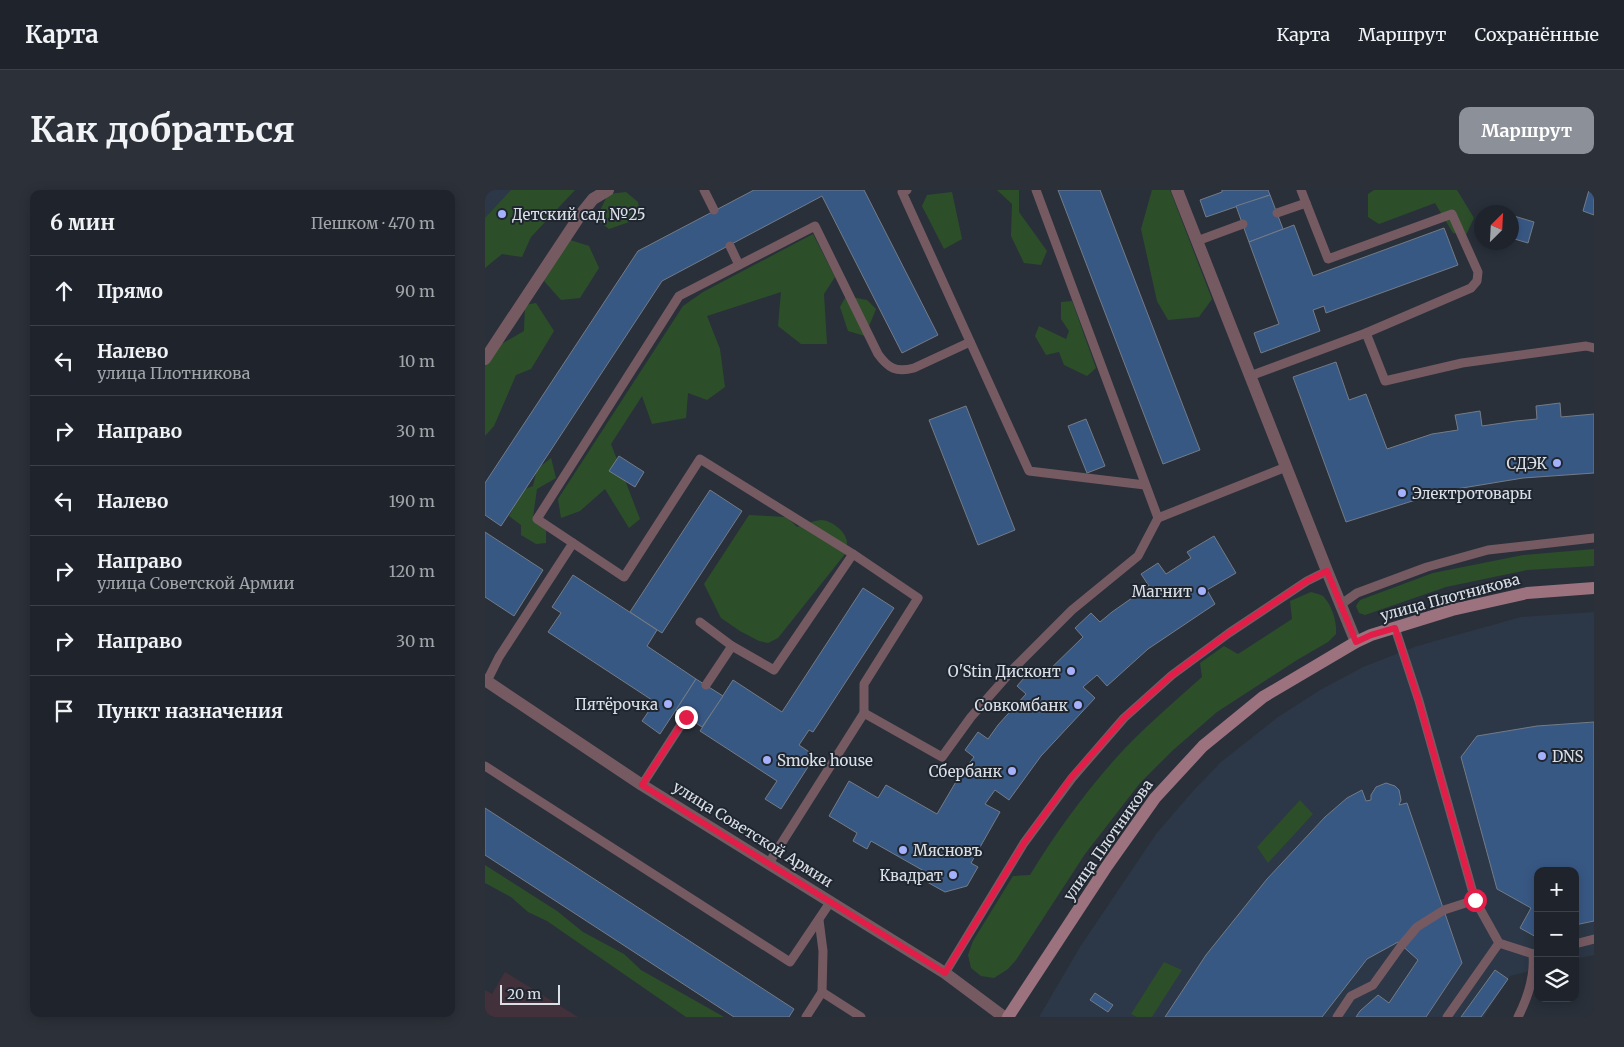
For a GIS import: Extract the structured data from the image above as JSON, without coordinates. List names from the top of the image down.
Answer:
{
  "streets": {
    "main road": ["улица Плотникова"],
    "street": ["улица Советской Армии"]
  },
  "places": [
    "Детский сад №25",
    "СДЭК",
    "Электротовары",
    "Магнит",
    "O'Stin Дисконт",
    "Пятёрочка",
    "Совкомбанк",
    "DNS",
    "Smoke house",
    "Сбербанк",
    "Мясновъ",
    "Квадрат"
  ],
  "scale_bar": "20 m",
  "north": "top right",
  "page": {
    "header": "Карта",
    "nav": ["Карта", "Маршрут", "Сохранённые"],
    "buttons": "Маршрут",
    "title": "Как добраться",
    "heading": ["6 мин", "Пешком · 470 m"],
    "list": [
      ["Прямо", "90 m"],
      ["Налево", "улица Плотникова", "10 m"],
      ["Направо", "30 m"],
      ["Налево", "190 m"],
      ["Направо", "улица Советской Армии", "120 m"],
      ["Направо", "30 m"],
      "Пункт назначения"
    ],
    "map_buttons": ["+", "−"],
    "scale": "20 m"
  }
}
